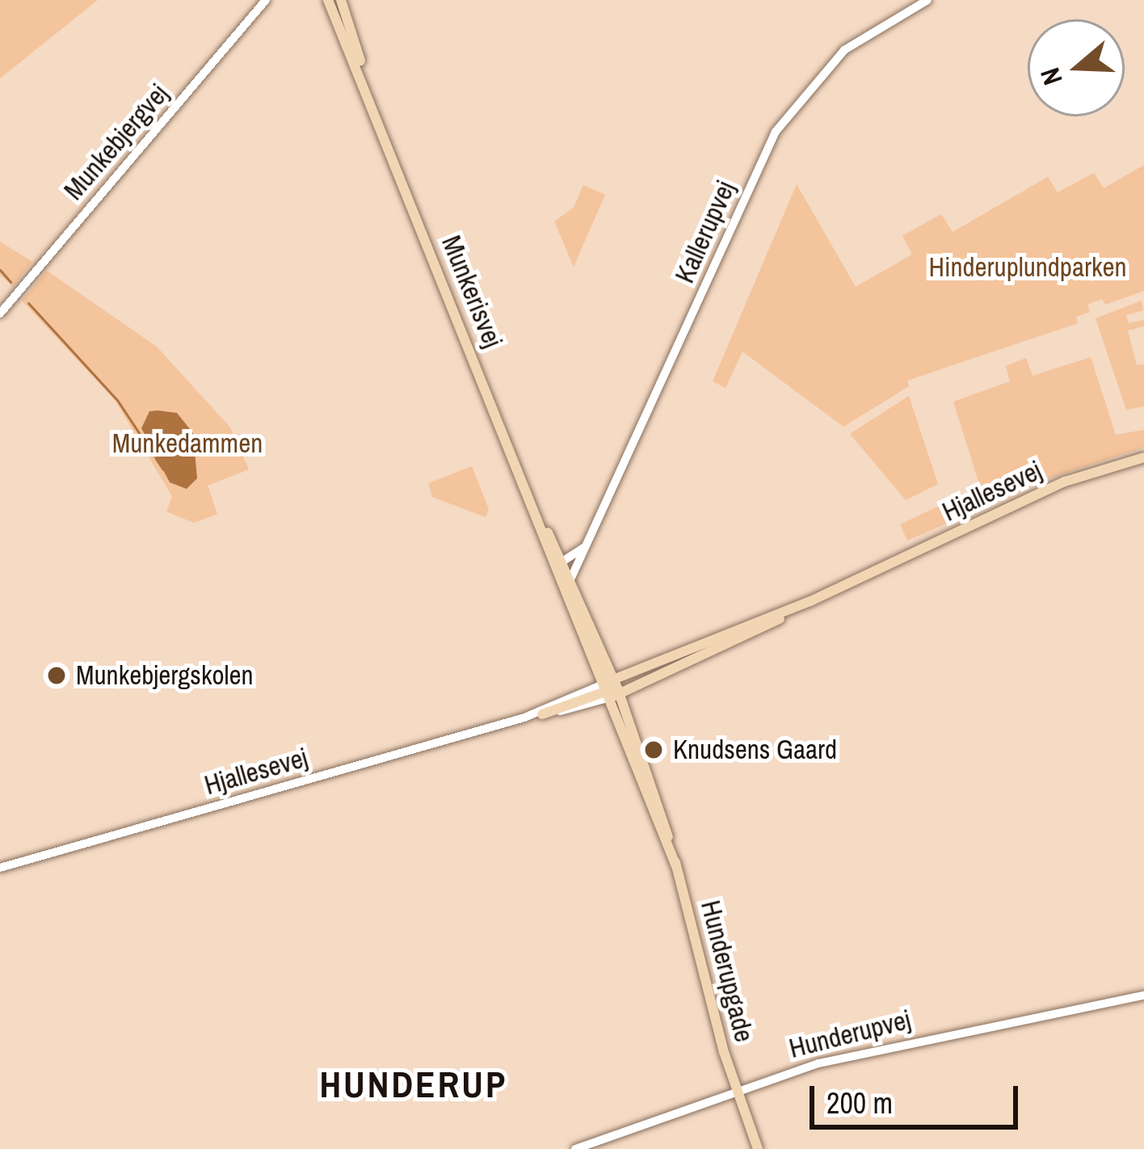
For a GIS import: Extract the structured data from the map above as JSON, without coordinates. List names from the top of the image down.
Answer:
{
  "streets": {
    "main road": ["Munkerisvej", "Hjallesevej", "Hunderupgade"],
    "street": ["Munkebjergvej", "Kallerupvej", "Hunderupvej"]
  },
  "crossings": [
    ["Kallerupvej", "Munkerisvej"],
    ["Munkerisvej", "Hjallesevej"],
    ["Munkerisvej", "Hunderupgade"],
    ["Hjallesevej", "Hunderupgade"],
    ["Hunderupgade", "Hunderupvej"]
  ],
  "districts": ["HUNDERUP"],
  "parks": ["Hinderuplundparken", "Munkedammen"],
  "places": ["Munkebjergskolen", "Knudsens Gaard"],
  "scale_bar": "200 m",
  "north": "left"
}
